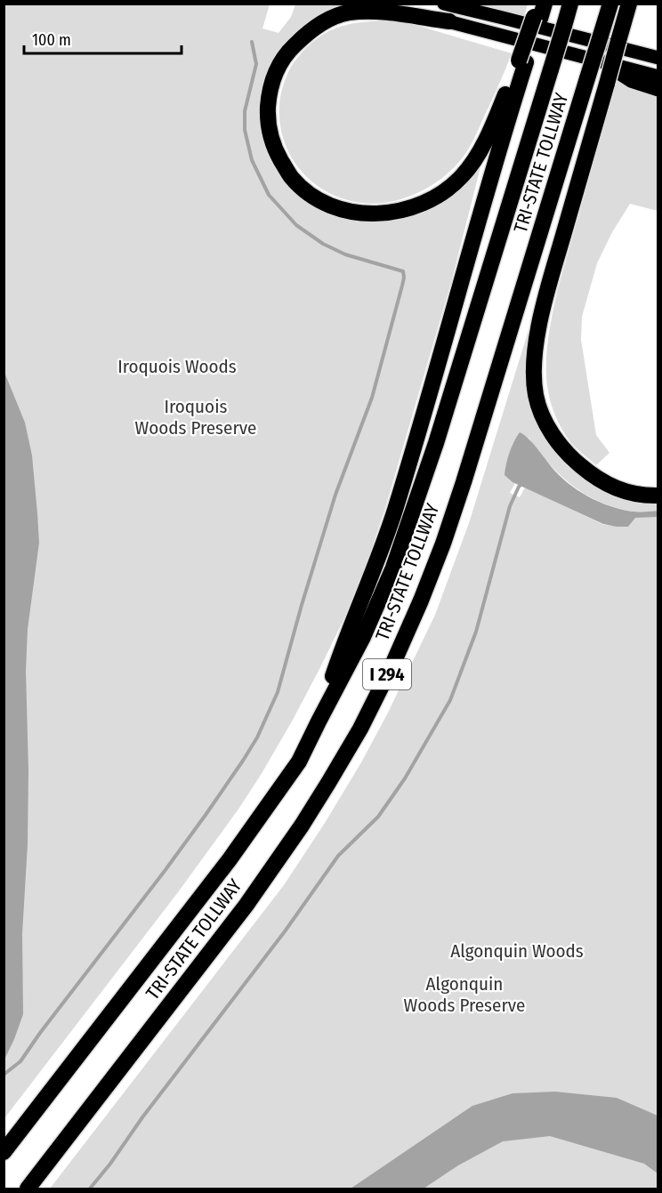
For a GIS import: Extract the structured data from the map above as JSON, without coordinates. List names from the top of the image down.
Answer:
{
  "streets": {
    "highway": ["TRI-STATE TOLLWAY", "I 294"]
  },
  "parks": [
    "Iroquois Woods",
    "Iroquois Woods Preserve",
    "Algonquin Woods",
    "Algonquin Woods Preserve"
  ],
  "scale_bar": "100 m"
}
